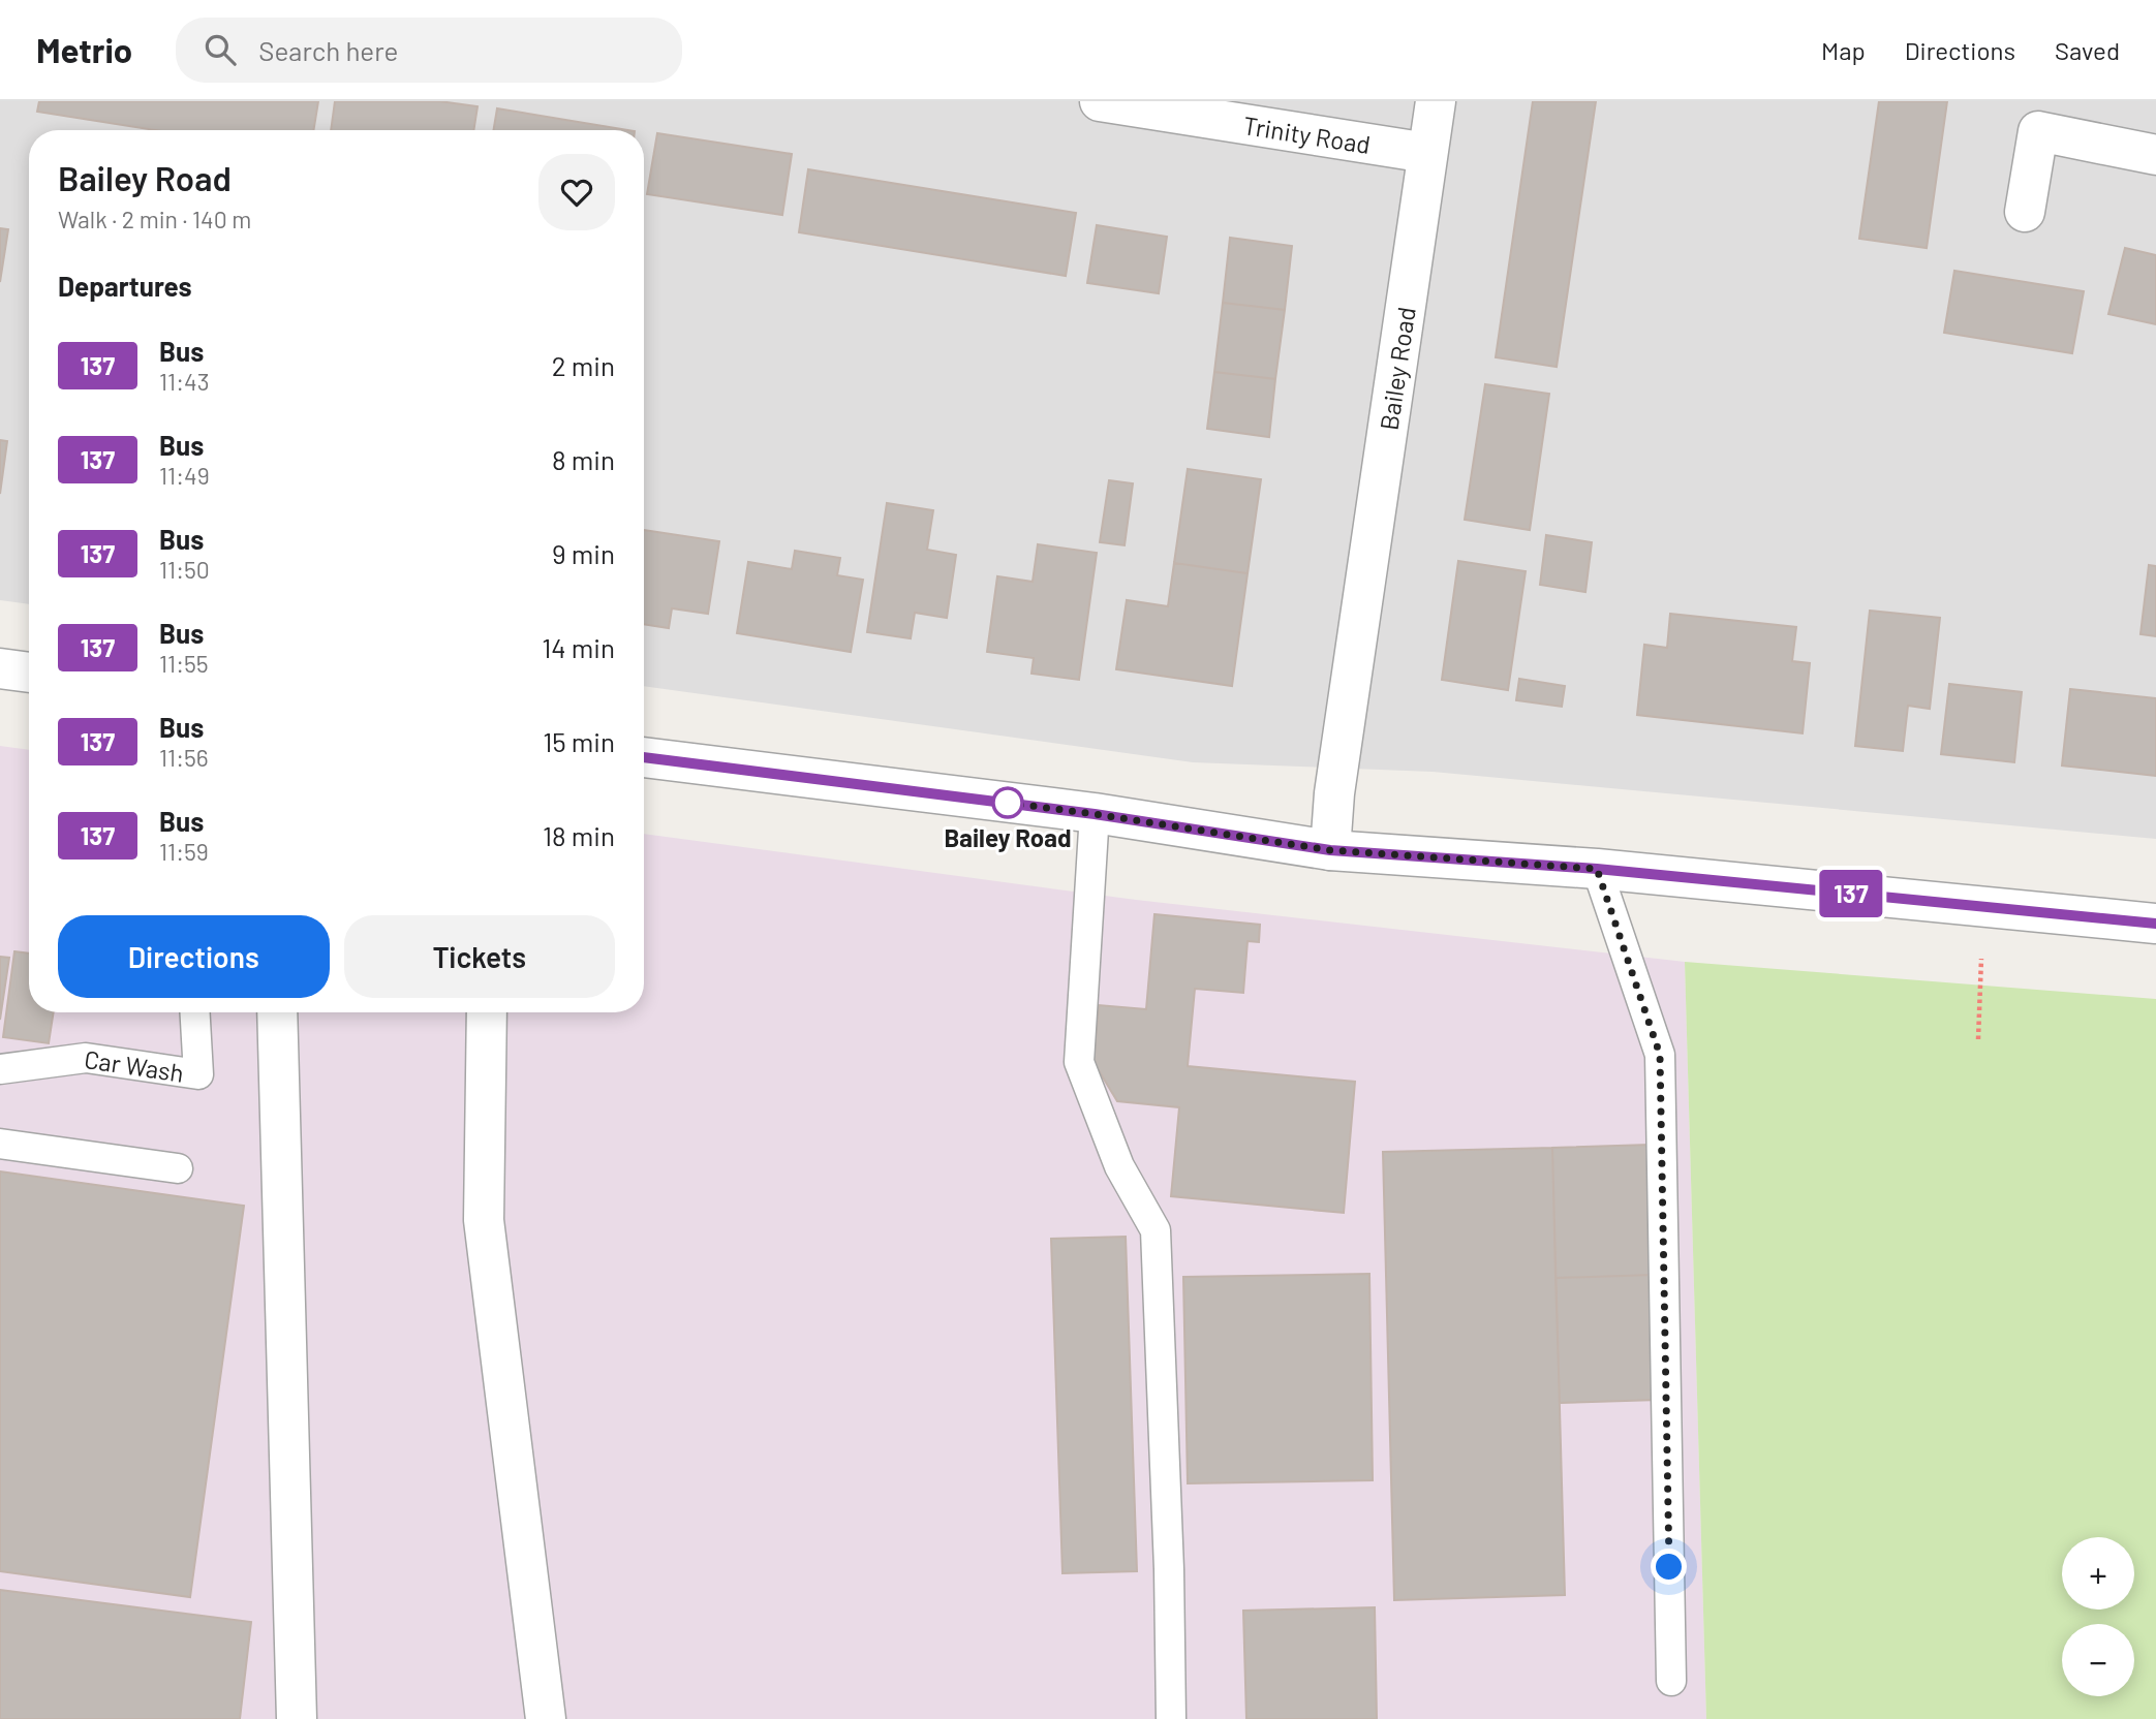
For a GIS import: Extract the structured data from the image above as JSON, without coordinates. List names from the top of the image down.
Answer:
{
  "streets": {
    "street": ["Trinity Road", "Bailey Road"],
    "lane": ["Car Wash"]
  },
  "crossings": [
    ["Trinity Road", "Bailey Road"]
  ],
  "places": ["Bailey Road"],
  "lines": ["bus line 137"],
  "page": {
    "header": "Metrio",
    "search": "Search here",
    "nav": ["Map", "Directions", "Saved"],
    "on_map": "137",
    "heading": [
      ["Bailey Road", "Walk · 2 min · 140 m"],
      "Departures"
    ],
    "list": [
      {
        "mark": "137",
        "name": "Bus",
        "note": "11:43",
        "value": "2 min"
      },
      {
        "mark": "137",
        "name": "Bus",
        "note": "11:49",
        "value": "8 min"
      },
      {
        "mark": "137",
        "name": "Bus",
        "note": "11:50",
        "value": "9 min"
      },
      {
        "mark": "137",
        "name": "Bus",
        "note": "11:55",
        "value": "14 min"
      },
      {
        "mark": "137",
        "name": "Bus",
        "note": "11:56",
        "value": "15 min"
      },
      {
        "mark": "137",
        "name": "Bus",
        "note": "11:59",
        "value": "18 min"
      }
    ],
    "buttons": ["Directions", "Tickets"],
    "map_buttons": ["+", "−"]
  }
}
